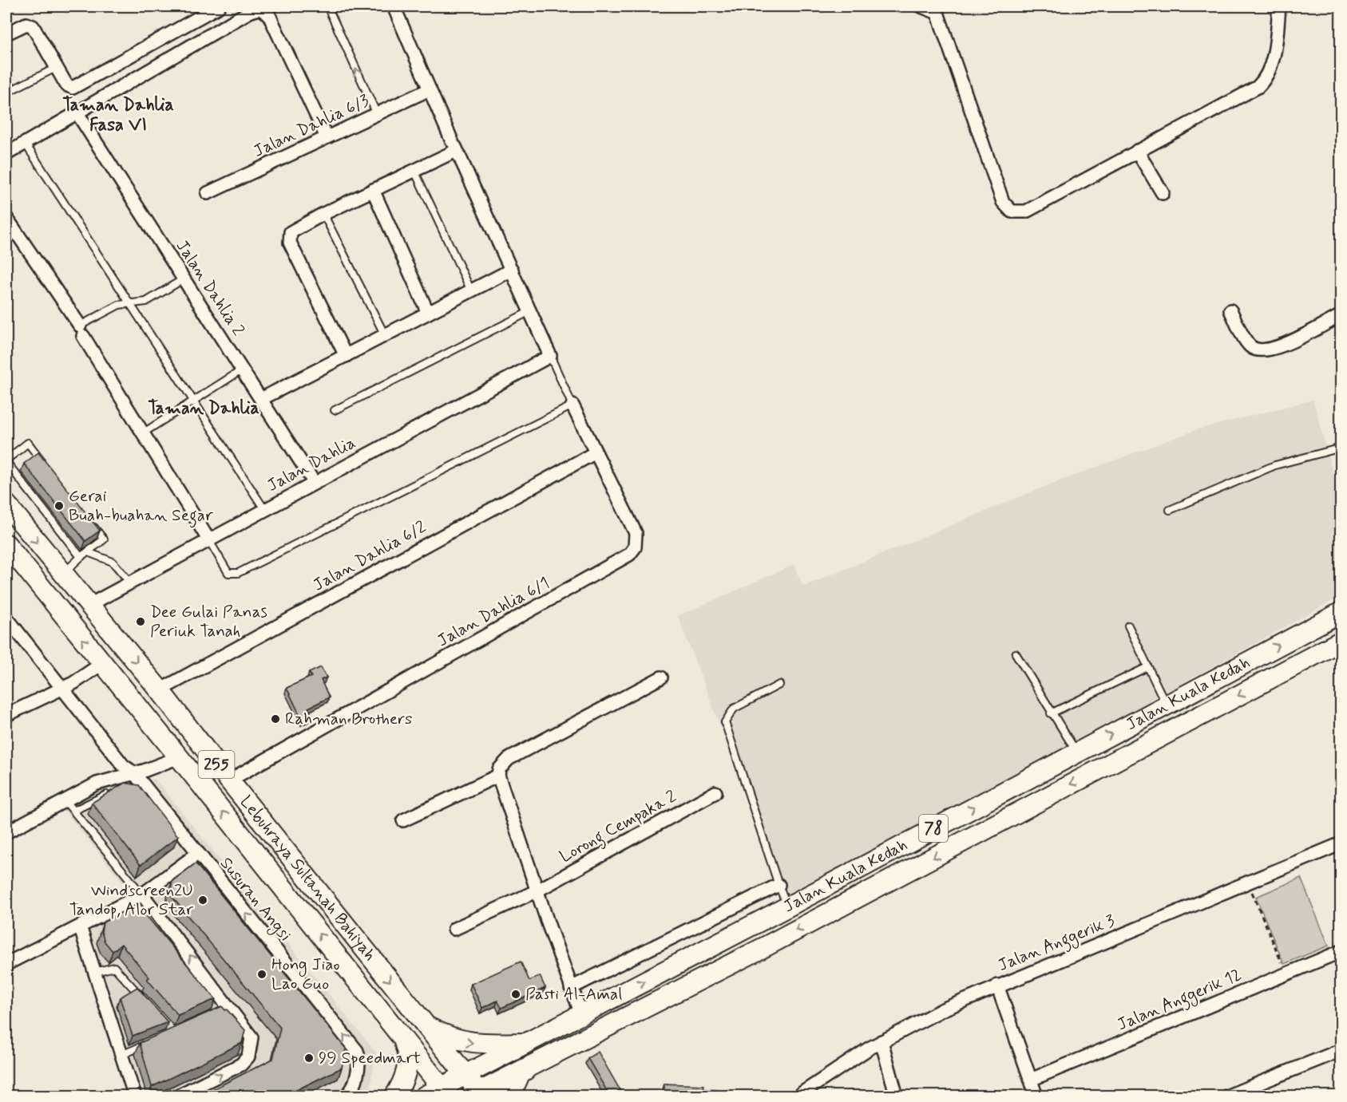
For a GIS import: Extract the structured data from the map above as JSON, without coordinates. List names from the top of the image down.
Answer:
{
  "streets": {
    "main road": [
      "Jalan Kuala Kedah",
      "255",
      "78",
      "Lebuhraya Sultanah Bahiyah"
    ],
    "street": [
      "Jalan Dahlia 6/3",
      "Jalan Dahlia 2",
      "Jalan Dahlia",
      "Jalan Dahlia 6/2",
      "Jalan Dahlia 6/1",
      "Lorong Cempaka 2",
      "Susuran Angsi",
      "Jalan Anggerik 3",
      "Jalan Anggerik 12"
    ]
  },
  "crossings": [
    ["Jalan Dahlia 2", "Jalan Dahlia"],
    ["Jalan Dahlia", "Lebuhraya Sultanah Bahiyah"],
    ["Jalan Dahlia 6/2", "Jalan Dahlia 6/1"],
    ["Jalan Dahlia 6/2", "Lebuhraya Sultanah Bahiyah"],
    ["Jalan Dahlia 6/1", "Lebuhraya Sultanah Bahiyah"],
    ["Jalan Kuala Kedah", "Lebuhraya Sultanah Bahiyah"]
  ],
  "one_way": ["Susuran Angsi"],
  "districts": ["Taman Dahlia Fasa VI", "Taman Dahlia"],
  "places": [
    "Gerai Buah-buahan Segar",
    "Dee Gulai Panas Periuk Tanah",
    "Rahman Brothers",
    "Windscreen2U Tandop, Alor Star",
    "Hong Jiao Lao Guo",
    "Pasti Al-Amal",
    "99 Speedmart"
  ]
}
